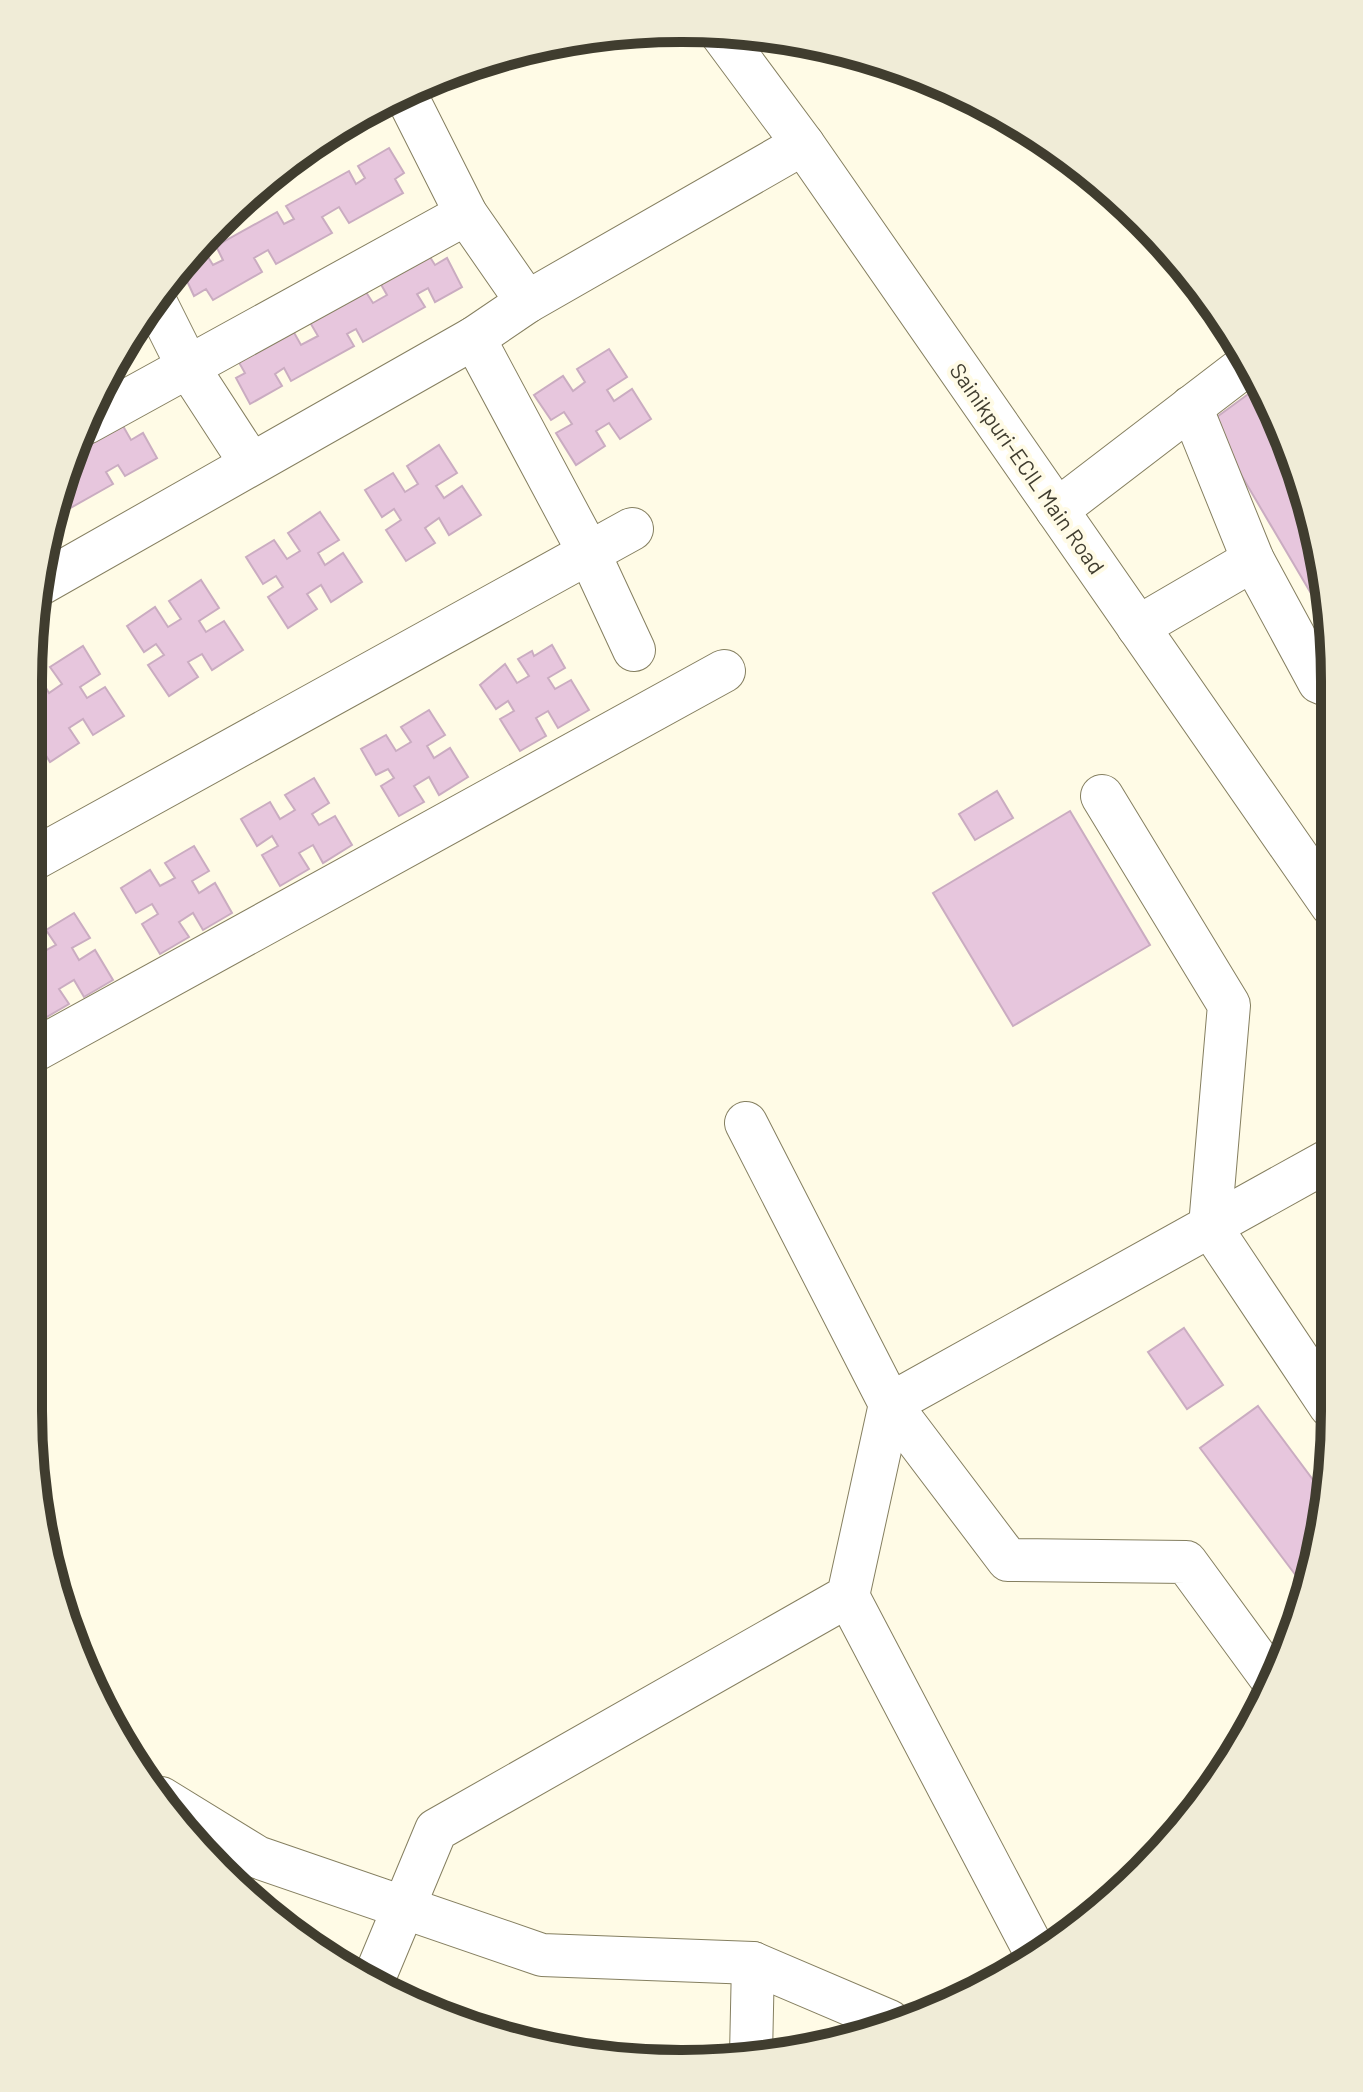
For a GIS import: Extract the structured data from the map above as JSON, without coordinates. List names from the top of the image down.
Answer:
{
  "streets": {
    "street": ["Sainikpuri-ECIL Main Road"]
  }
}
